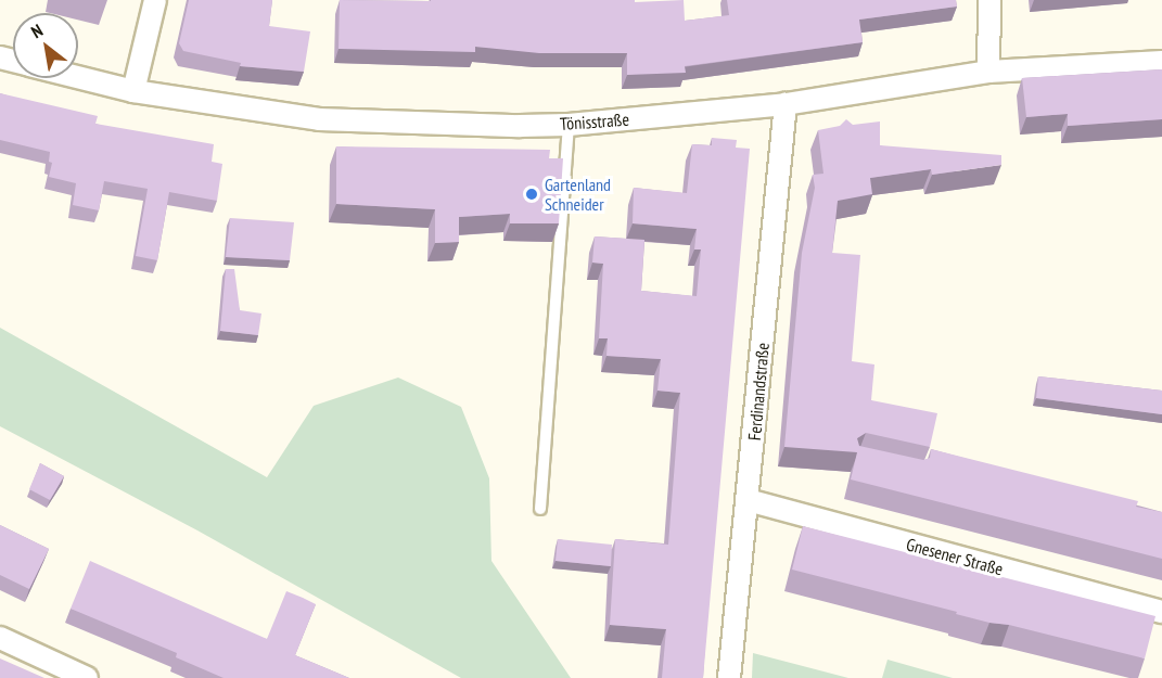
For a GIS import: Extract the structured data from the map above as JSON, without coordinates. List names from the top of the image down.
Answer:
{
  "streets": {
    "street": ["Tönisstraße", "Ferdinandstraße", "Gnesener Straße"]
  },
  "crossings": [
    ["Tönisstraße", "Ferdinandstraße"],
    ["Ferdinandstraße", "Gnesener Straße"]
  ],
  "places": ["Gartenland Schneider"],
  "north": "top left"
}
